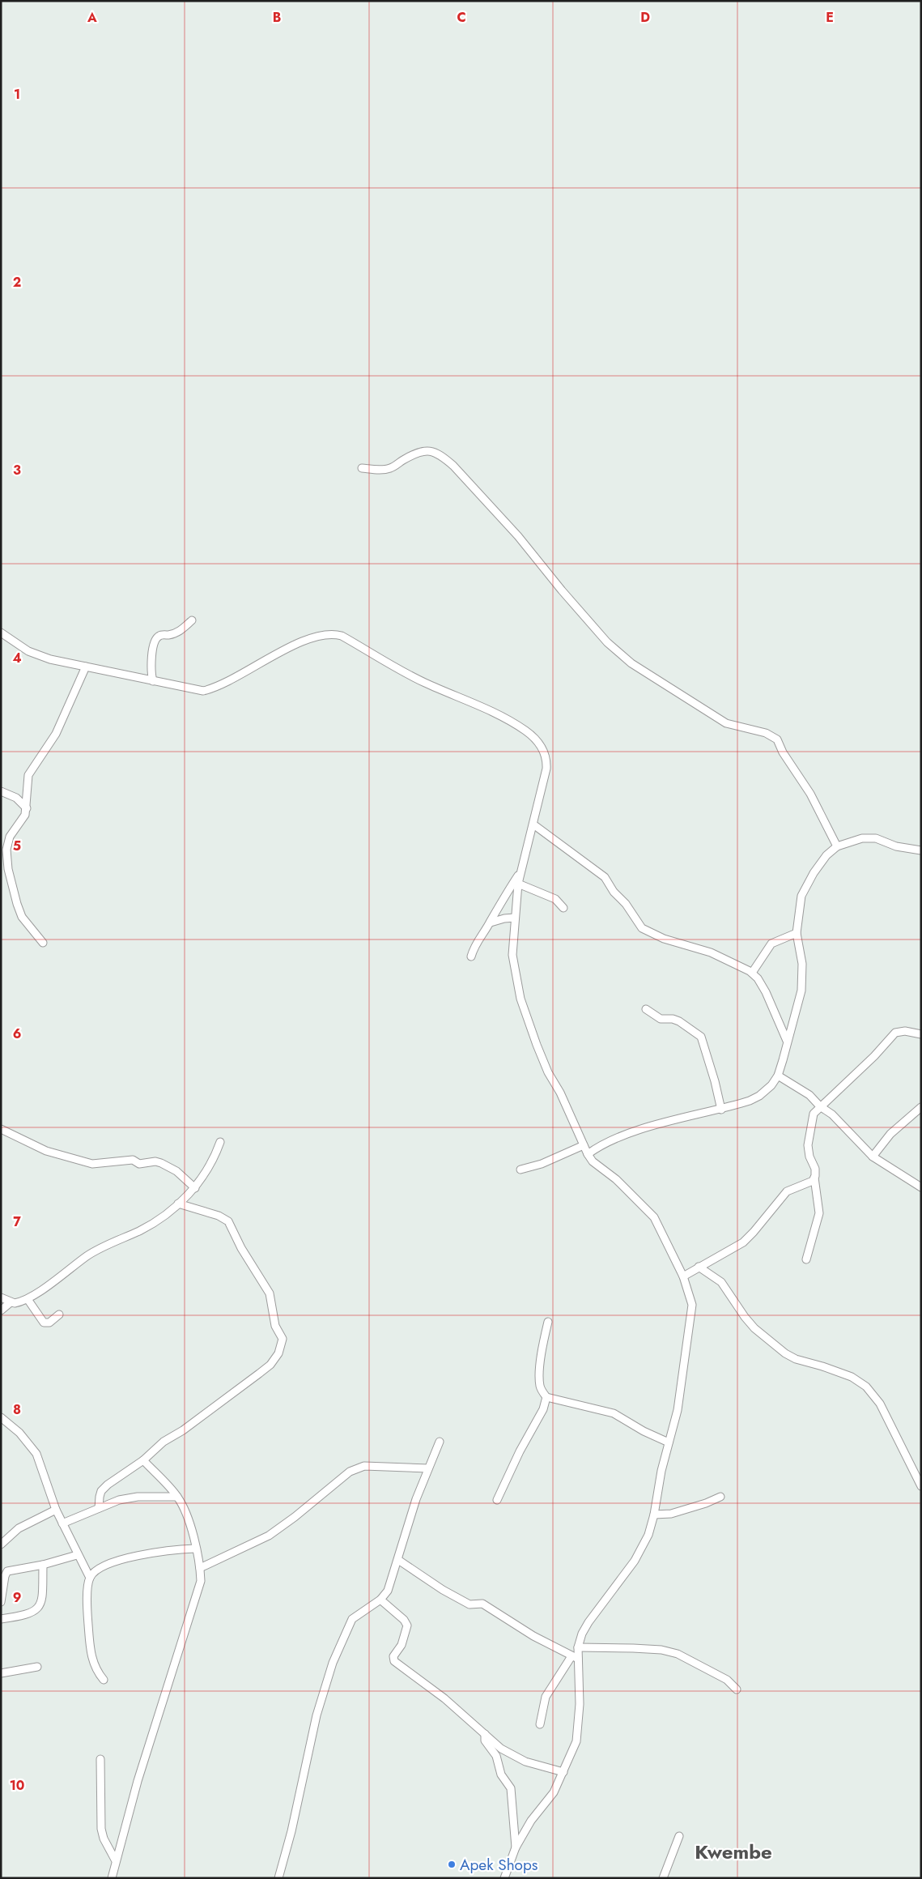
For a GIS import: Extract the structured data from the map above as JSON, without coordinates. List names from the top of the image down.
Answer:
{
  "districts": ["Kwembe"],
  "places": ["Apek Shops"],
  "grid": {
    "columns": [
      "A",
      "B",
      "C",
      "D",
      "E"
    ],
    "rows": [
      "1",
      "2",
      "3",
      "4",
      "5",
      "6",
      "7",
      "8",
      "9",
      "10"
    ]
  }
}
